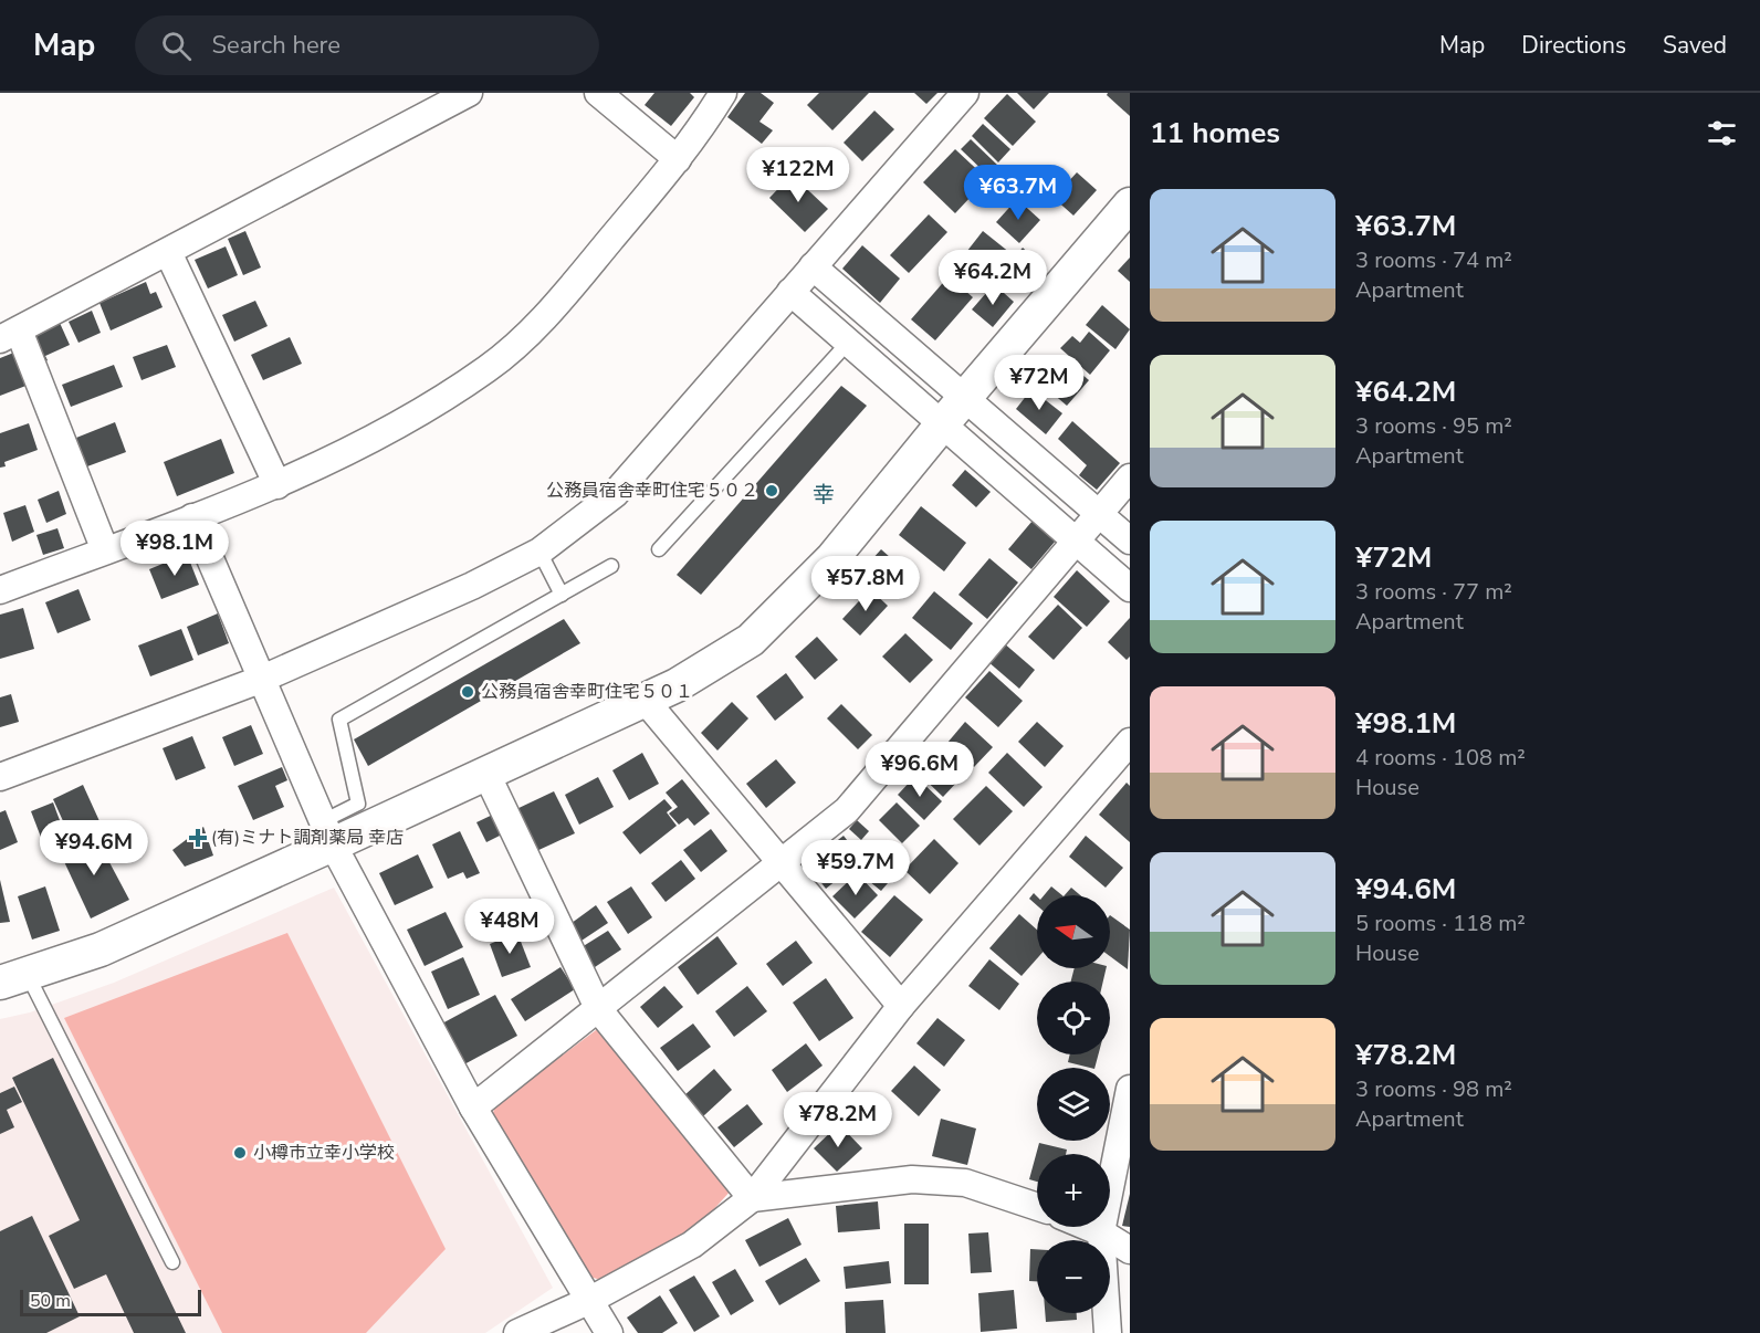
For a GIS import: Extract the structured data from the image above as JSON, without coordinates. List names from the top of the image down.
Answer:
{
  "districts": ["幸"],
  "places": {
    "other": ["公務員宿舎幸町住宅５０２", "公務員宿舎幸町住宅５０１", "小樽市立幸小学校"],
    "health": ["(有)ミナト調剤薬局 幸店"]
  },
  "scale_bar": "50 m",
  "north": "left",
  "page": {
    "header": "Map",
    "search": "Search here",
    "nav": ["Map", "Directions", "Saved"],
    "heading": "11 homes",
    "price": [
      "¥122M",
      "¥63.7M",
      "¥64.2M",
      "¥72M",
      "¥98.1M",
      "¥57.8M",
      "¥96.6M",
      "¥94.6M",
      "¥59.7M",
      "¥48M",
      "¥78.2M"
    ],
    "list": [
      {
        "name": "¥63.7M",
        "note": "3 rooms · 74 m² · Apartment"
      },
      {
        "name": "¥64.2M",
        "note": "3 rooms · 95 m² · Apartment"
      },
      {
        "name": "¥72M",
        "note": "3 rooms · 77 m² · Apartment"
      },
      {
        "name": "¥98.1M",
        "note": "4 rooms · 108 m² · House"
      },
      {
        "name": "¥94.6M",
        "note": "5 rooms · 118 m² · House"
      },
      {
        "name": "¥78.2M",
        "note": "3 rooms · 98 m² · Apartment"
      }
    ],
    "map_buttons": ["+", "−"],
    "scale": "50 m"
  }
}
